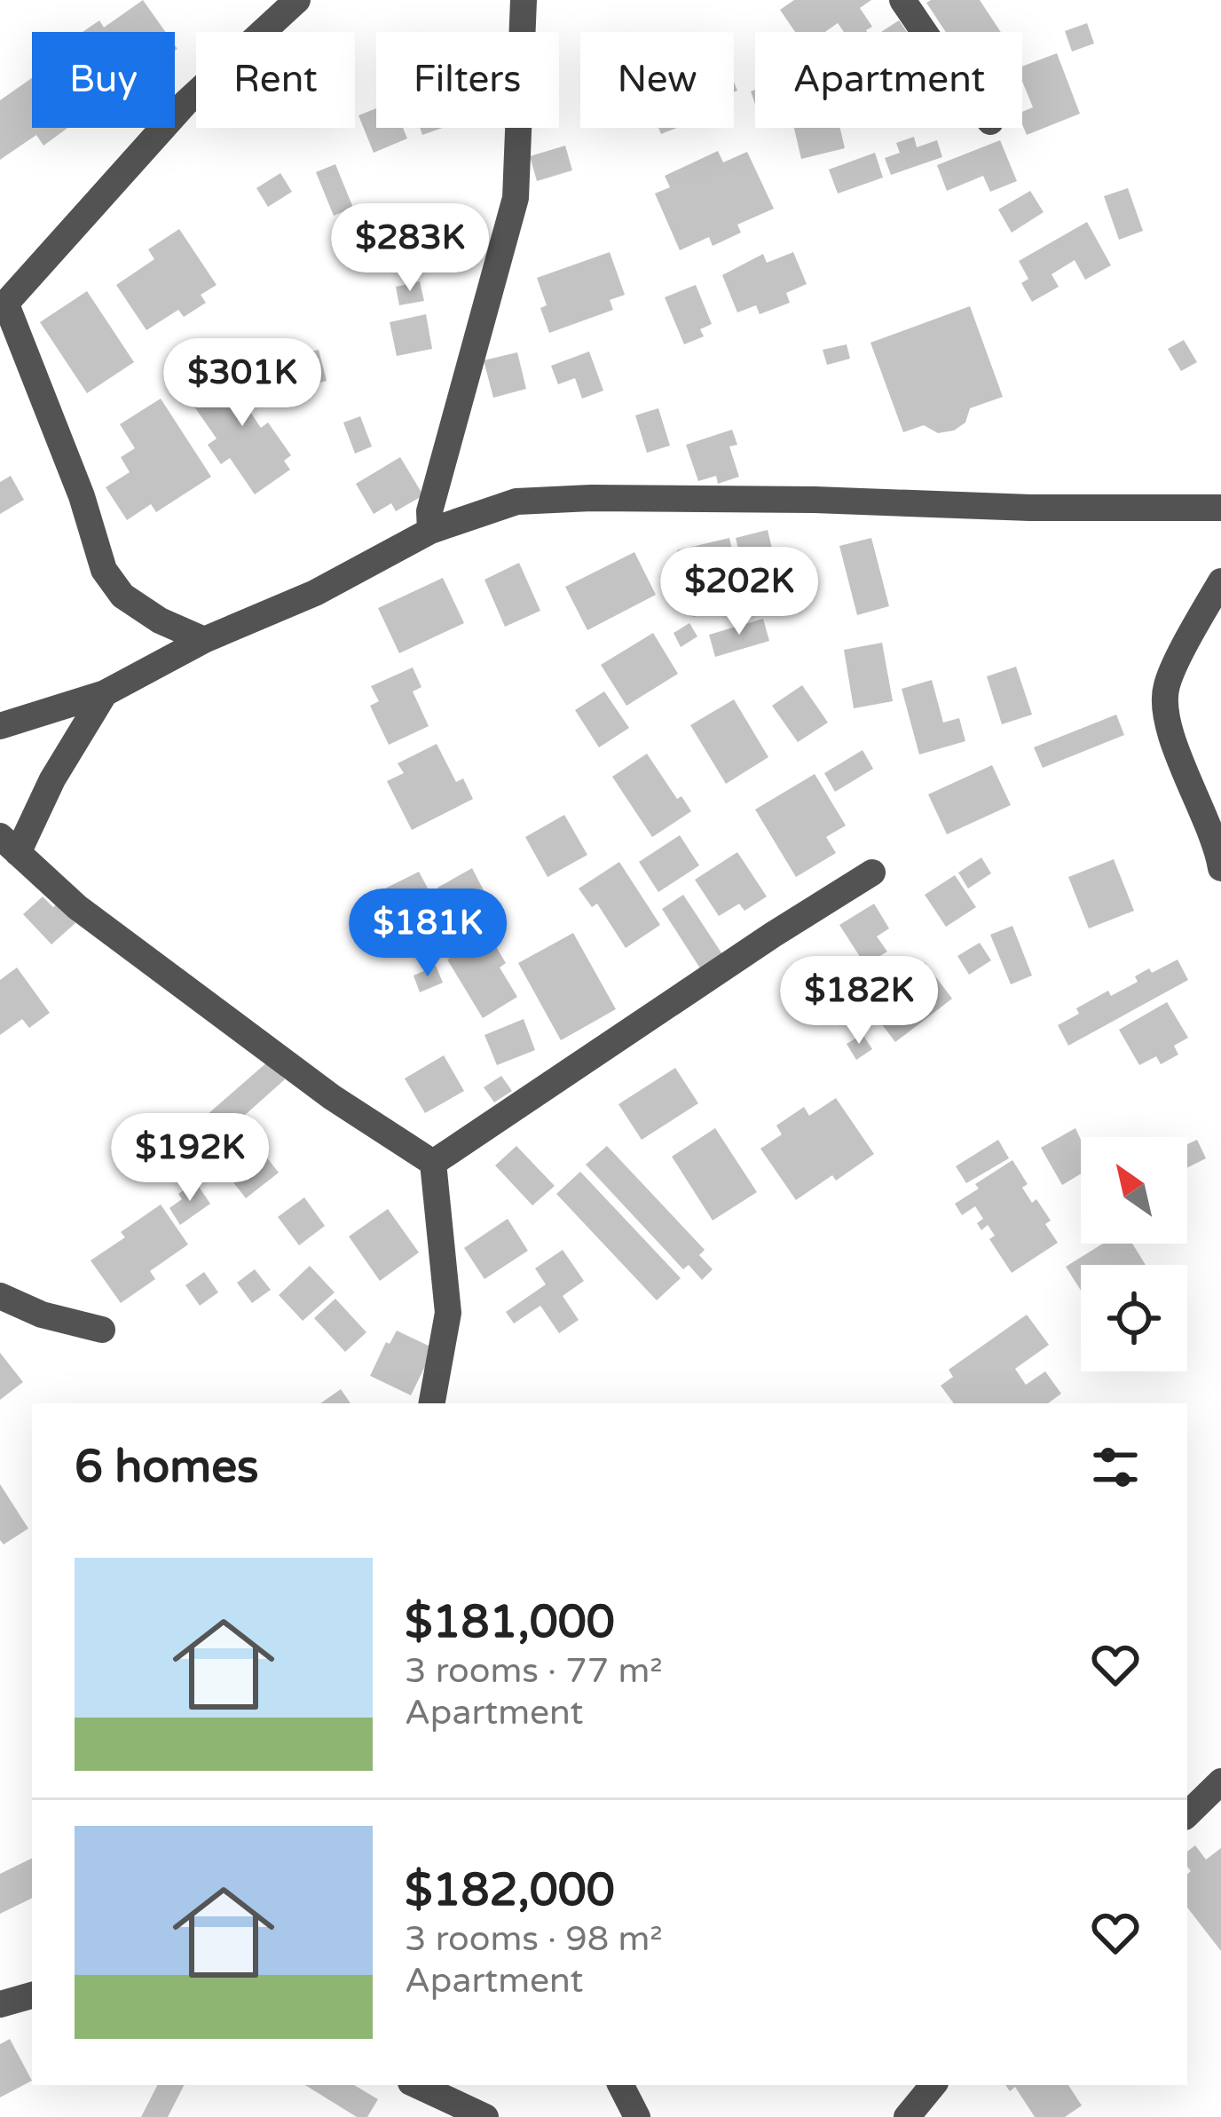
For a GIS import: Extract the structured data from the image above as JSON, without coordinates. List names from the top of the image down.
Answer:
{
  "north": "top left",
  "page": {
    "chip": [
      "Buy",
      "Rent",
      "Filters",
      "New",
      "Apartment"
    ],
    "price": [
      "$283K",
      "$301K",
      "$202K",
      "$181K",
      "$182K",
      "$192K"
    ],
    "heading": "6 homes",
    "list": [
      {
        "name": "$181,000",
        "note": "3 rooms · 77 m² · Apartment"
      },
      {
        "name": "$182,000",
        "note": "3 rooms · 98 m² · Apartment"
      }
    ]
  }
}
